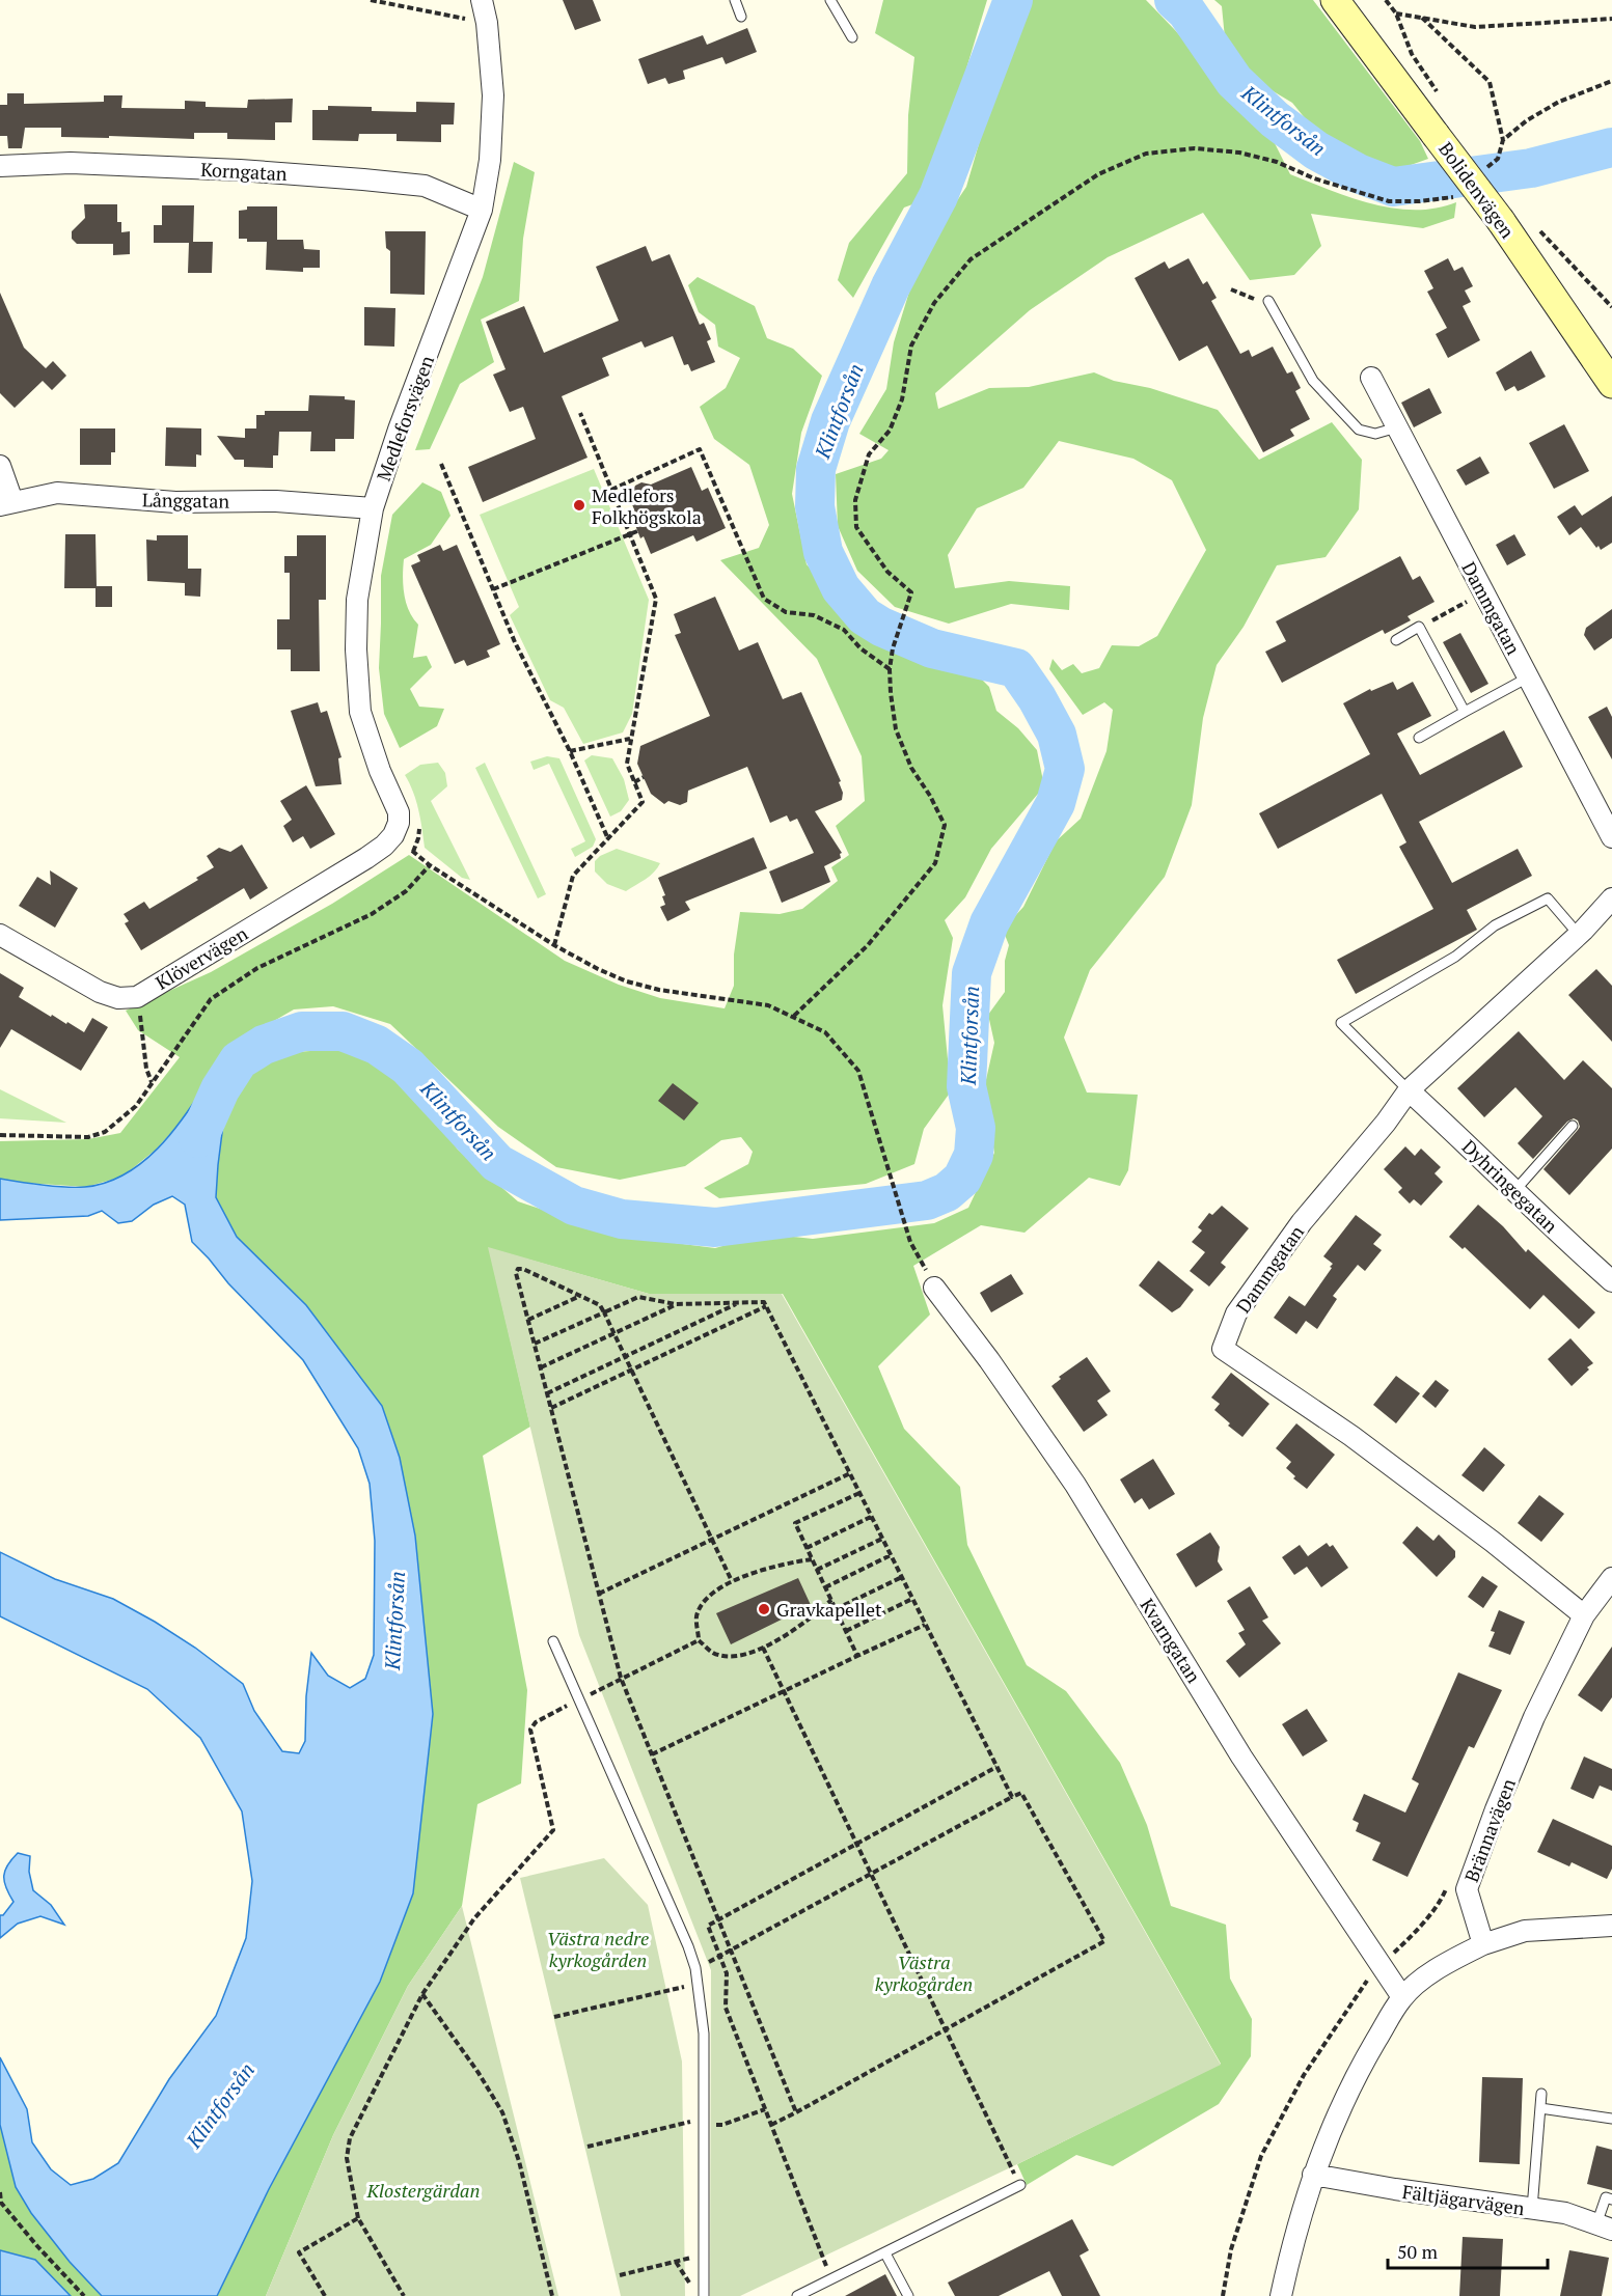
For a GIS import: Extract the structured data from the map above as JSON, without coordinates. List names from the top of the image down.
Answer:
{
  "streets": {
    "main road": ["Bolidenvägen"],
    "street": [
      "Korngatan",
      "Medleforsvägen",
      "Långgatan",
      "Dammgatan",
      "Klövervägen",
      "Dyhringegatan",
      "Kvarngatan",
      "Brännavägen",
      "Fältjägarvägen"
    ]
  },
  "crossings": [
    ["Korngatan", "Medleforsvägen"],
    ["Medleforsvägen", "Långgatan"],
    ["Medleforsvägen", "Klövervägen"],
    ["Dammgatan", "Dyhringegatan"],
    ["Dammgatan", "Brännavägen"]
  ],
  "water": ["Klintforsån"],
  "parks": ["Västra nedre kyrkogården", "Västra kyrkogården", "Klostergärdan"],
  "places": ["Medlefors Folkhögskola", "Gravkapellet"],
  "scale_bar": "50 m"
}
